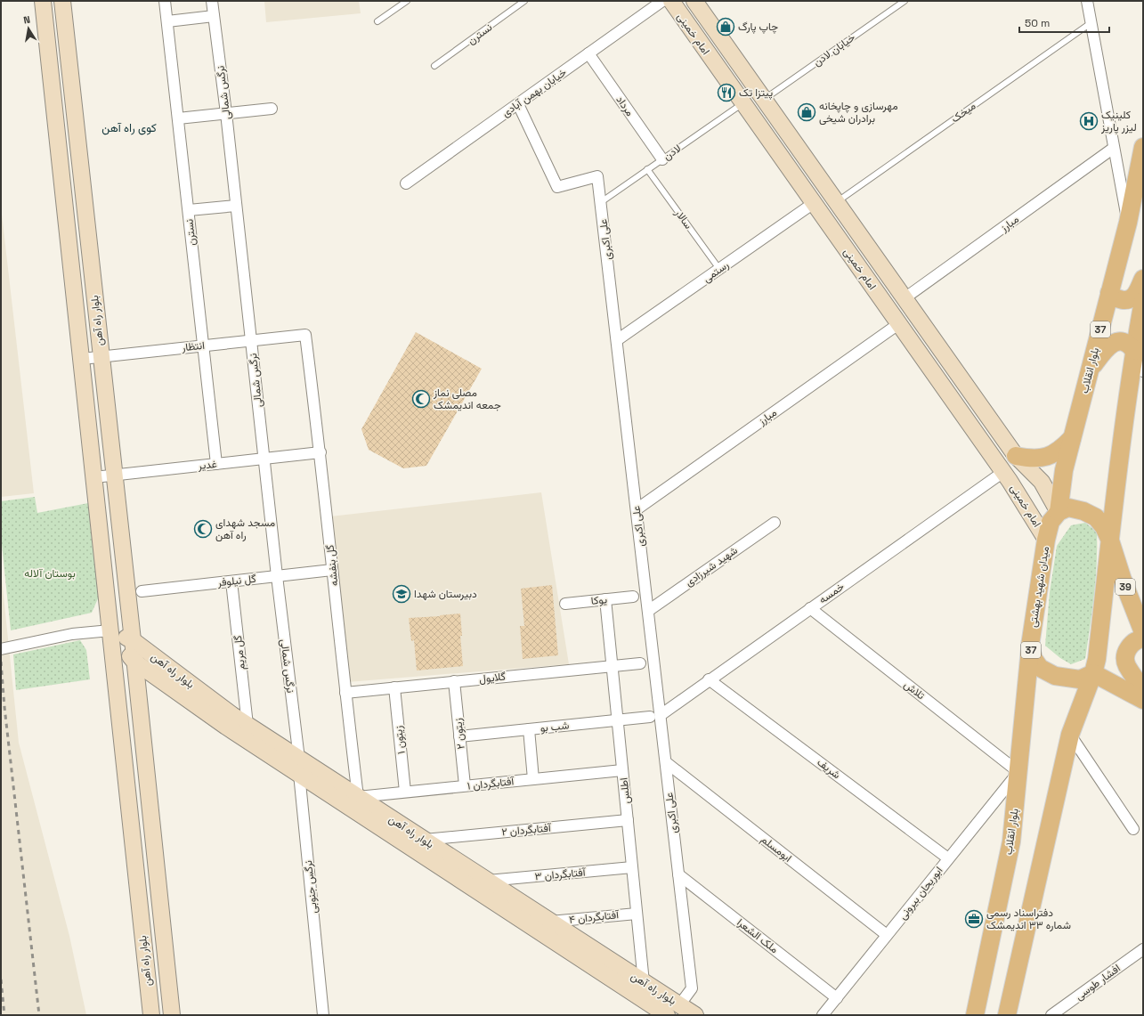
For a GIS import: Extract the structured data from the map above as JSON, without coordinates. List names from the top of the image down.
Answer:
{
  "streets": {
    "main road": [
      "37",
      "بلوار انقلاب",
      "میدان شهید بهشتی",
      "39"
    ],
    "street": [
      "نسترن",
      "امام خمینی",
      "نرگس شمالی",
      "خیابان بهمن آبادی",
      "مرداد",
      "مبارز",
      "علی اکبری",
      "رستمی",
      "بلوار راه آهن",
      "انتظار",
      "غدیر",
      "گل بنفشه",
      "شهید شیرزادی",
      "گل نیلوفر",
      "خمسه",
      "یوکا",
      "گل مریم",
      "گلایول",
      "تلاش",
      "شب بو",
      "زیتون ۲",
      "زیتون ۱",
      "شریف",
      "آفتابگردان ۱",
      "اطلس",
      "آفتابگردان ۲",
      "ابومسلم",
      "آفتابگردان ۳",
      "نرگس جنوبی",
      "ابوریحان بیرونی",
      "آفتابگردان ۴",
      "ملک الشعرا",
      "افشار طوسی"
    ],
    "lane": [
      "خیابان لادن",
      "میخک",
      "لادن",
      "سالار"
    ]
  },
  "crossings": [
    ["نسترن", "انتظار"],
    ["نسترن", "غدیر"],
    ["امام خمینی", "خیابان لادن"],
    ["امام خمینی", "میخک"],
    ["امام خمینی", "لادن"],
    ["امام خمینی", "مبارز"],
    ["امام خمینی", "رستمی"],
    ["امام خمینی", "بلوار انقلاب"],
    ["امام خمینی", "میدان شهید بهشتی"],
    ["امام خمینی", "خمسه"],
    ["نرگس شمالی", "بلوار راه آهن"],
    ["نرگس شمالی", "انتظار"],
    ["نرگس شمالی", "غدیر"],
    ["نرگس شمالی", "گل نیلوفر"],
    ["نرگس شمالی", "نرگس جنوبی"],
    ["خیابان بهمن آبادی", "مرداد"],
    ["خیابان بهمن آبادی", "علی اکبری"],
    ["مرداد", "لادن"],
    ["لادن", "سالار"],
    ["لادن", "علی اکبری"],
    ["سالار", "رستمی"],
    ["مبارز", "علی اکبری"],
    ["علی اکبری", "رستمی"],
    ["علی اکبری", "بلوار راه آهن"],
    ["علی اکبری", "شهید شیرزادی"],
    ["علی اکبری", "خمسه"],
    ["علی اکبری", "شب بو"],
    ["علی اکبری", "ابومسلم"],
    ["علی اکبری", "ملک الشعرا"],
    ["بلوار راه آهن", "انتظار"],
    ["بلوار راه آهن", "غدیر"],
    ["بلوار راه آهن", "گل بنفشه"],
    ["بلوار راه آهن", "گل مریم"],
    ["بلوار راه آهن", "آفتابگردان ۱"],
    ["بلوار راه آهن", "اطلس"],
    ["بلوار راه آهن", "آفتابگردان ۲"],
    ["بلوار راه آهن", "آفتابگردان ۳"],
    ["بلوار راه آهن", "نرگس جنوبی"],
    ["بلوار راه آهن", "آفتابگردان ۴"],
    ["انتظار", "گل بنفشه"],
    ["بلوار انقلاب", "میدان شهید بهشتی"],
    ["بلوار انقلاب", "تلاش"],
    ["بلوار انقلاب", "ابوریحان بیرونی"],
    ["غدیر", "گل بنفشه"],
    ["گل بنفشه", "گل نیلوفر"],
    ["گل بنفشه", "گلایول"],
    ["گل بنفشه", "آفتابگردان ۱"],
    ["گل نیلوفر", "گل مریم"],
    ["خمسه", "تلاش"],
    ["خمسه", "شب بو"],
    ["خمسه", "شریف"],
    ["یوکا", "اطلس"],
    ["گلایول", "زیتون ۲"],
    ["گلایول", "زیتون ۱"],
    ["گلایول", "اطلس"],
    ["تلاش", "ابوریحان بیرونی"],
    ["شب بو", "زیتون ۲"],
    ["شب بو", "اطلس"],
    ["زیتون ۲", "آفتابگردان ۱"],
    ["زیتون ۱", "آفتابگردان ۱"],
    ["شریف", "ابوریحان بیرونی"],
    ["آفتابگردان ۱", "اطلس"],
    ["اطلس", "آفتابگردان ۲"],
    ["اطلس", "آفتابگردان ۳"],
    ["اطلس", "آفتابگردان ۴"],
    ["ابومسلم", "ابوریحان بیرونی"],
    ["ابوریحان بیرونی", "ملک الشعرا"]
  ],
  "districts": ["کوی راه آهن"],
  "parks": ["بوستان آلاله"],
  "places": {
    "shop": ["چاپ پارگ", "مهرسازی و چاپخانه برادران شیخی"],
    "restaurant": ["پیتزا تک"],
    "hospital": ["کلینیک لیزر پاریز"],
    "mosque": ["مصلی نماز جمعه اندیمشک", "مسجد شهدای راه آهن"],
    "school or university": ["دبیرستان شهدا"],
    "office": ["دفتراسناد رسمی شماره ۳۳ اندیمشک"]
  },
  "scale_bar": "50 m",
  "north": "top"
}
